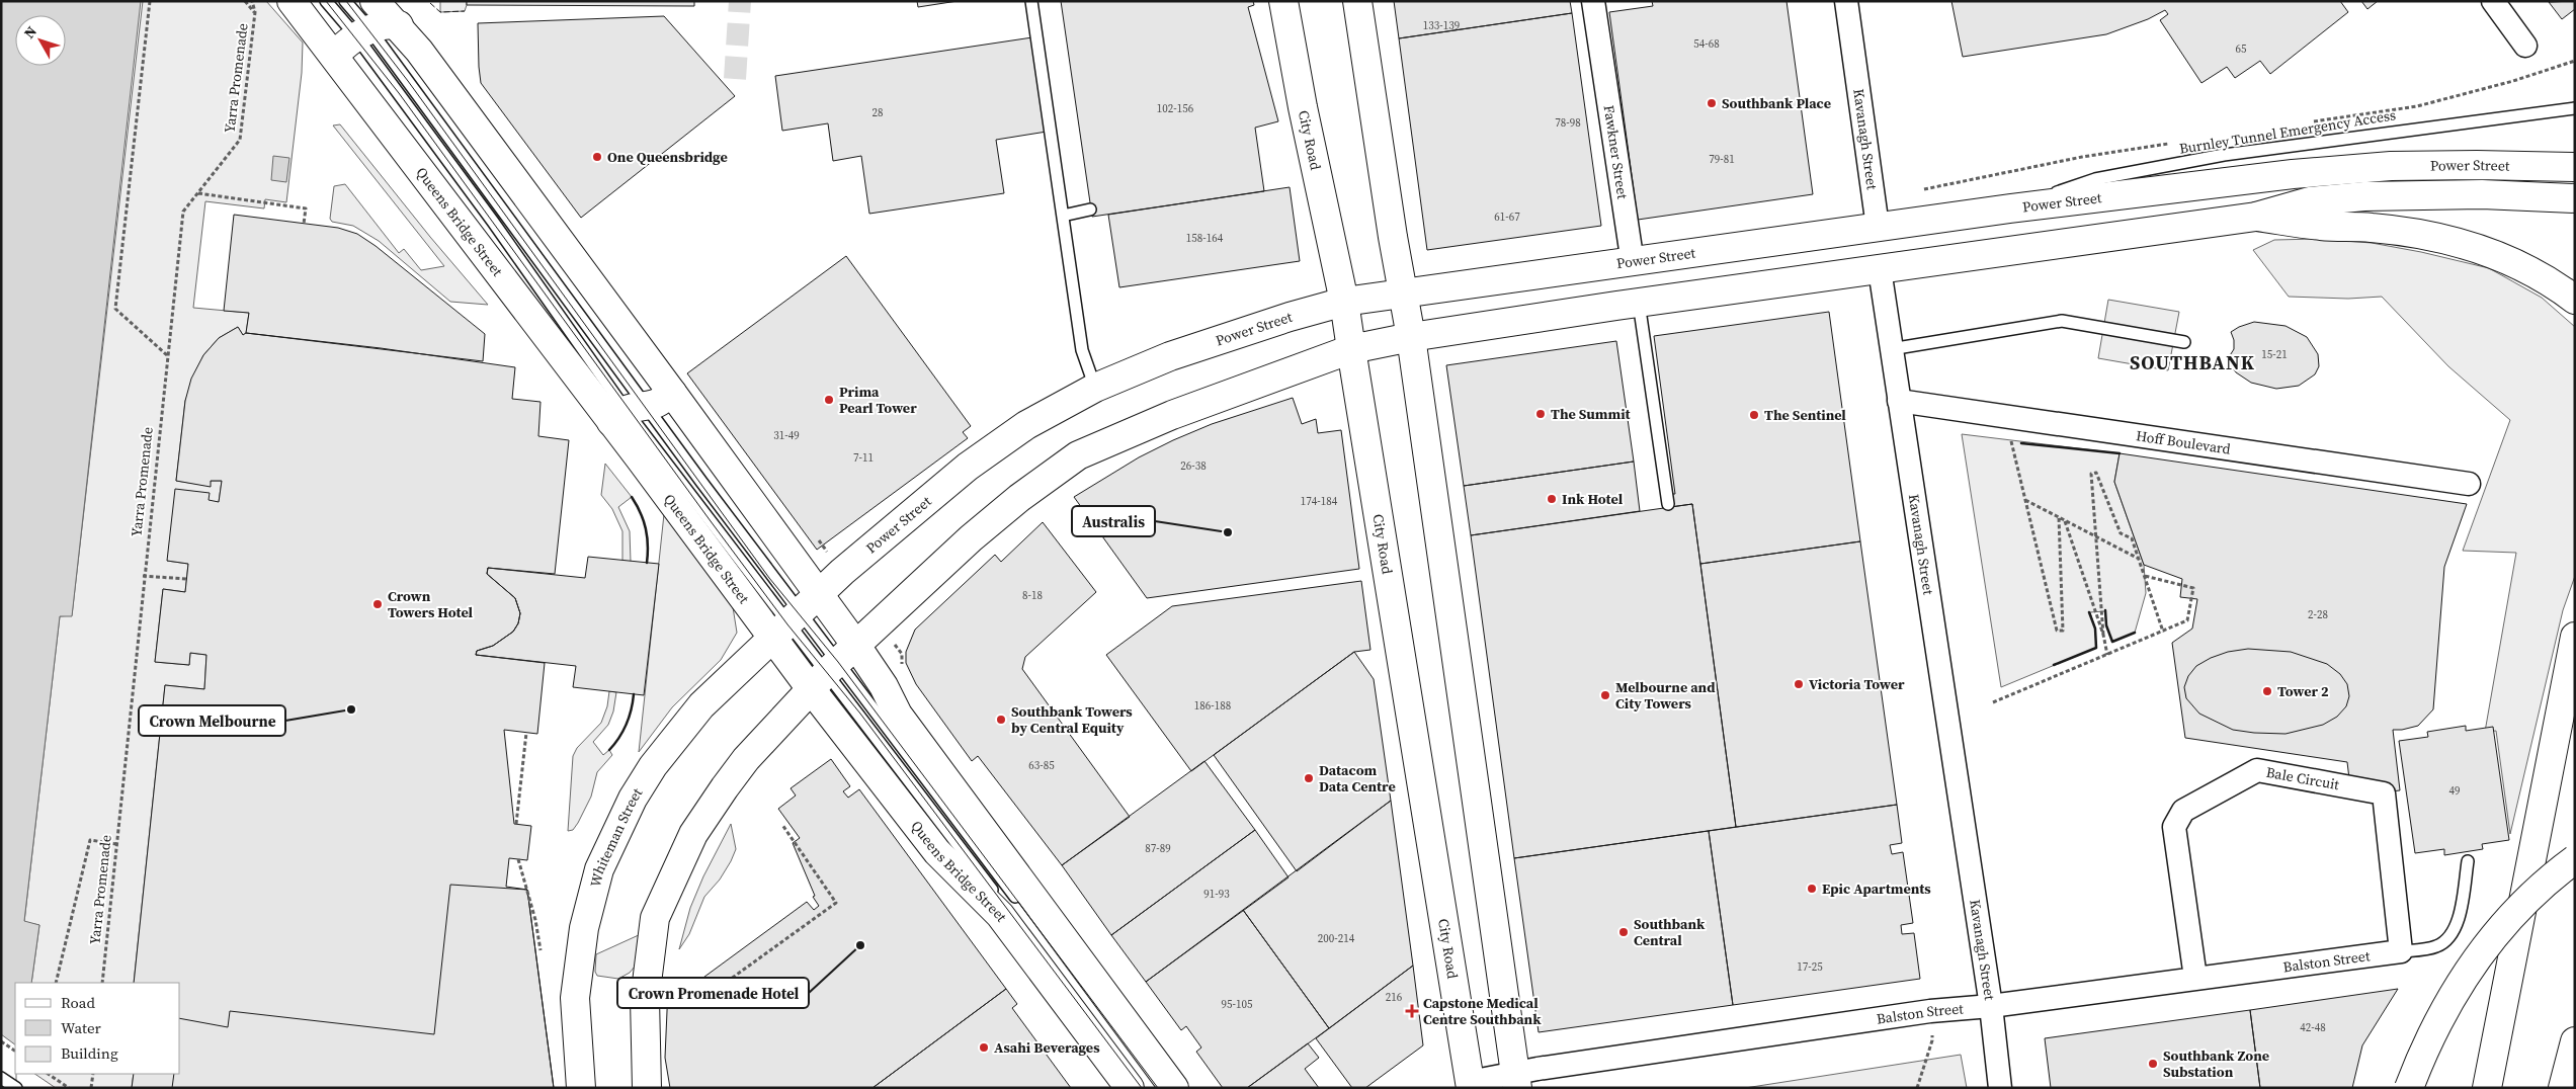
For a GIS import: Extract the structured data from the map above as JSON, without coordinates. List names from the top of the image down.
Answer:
{
  "streets": {
    "main road": [
      "Kavanagh Street",
      "City Road",
      "Fawkner Street",
      "Power Street",
      "Queens Bridge Street",
      "Whiteman Street"
    ],
    "street": ["Hoff Boulevard", "Bale Circuit", "Balston Street"],
    "lane": ["Burnley Tunnel Emergency Access"],
    "path": ["Yarra Promenade"]
  },
  "crossings": [
    ["Burnley Tunnel Emergency Access", "Power Street"],
    ["Kavanagh Street", "Power Street"],
    ["Kavanagh Street", "Hoff Boulevard"],
    ["Kavanagh Street", "Balston Street"],
    ["City Road", "Power Street"],
    ["City Road", "Balston Street"],
    ["Fawkner Street", "Power Street"],
    ["Power Street", "Queens Bridge Street"],
    ["Power Street", "Whiteman Street"],
    ["Queens Bridge Street", "Whiteman Street"],
    ["Bale Circuit", "Balston Street"]
  ],
  "districts": ["SOUTHBANK"],
  "places": {
    "other": [
      "Southbank Place",
      "One Queensbridge",
      "Prima Pearl Tower",
      "The Summit",
      "The Sentinel",
      "Ink Hotel",
      "Australis",
      "Crown Towers Hotel",
      "Victoria Tower",
      "Tower 2",
      "Melbourne and City Towers",
      "Crown Melbourne",
      "Southbank Towers by Central Equity",
      "Datacom Data Centre",
      "Epic Apartments",
      "Southbank Central",
      "Crown Promenade Hotel",
      "Asahi Beverages",
      "Southbank Zone Substation"
    ],
    "health": ["Capstone Medical Centre Southbank"]
  },
  "house_numbers": [
    "133-139",
    "54-68",
    "65",
    "102-156",
    "28",
    "78-98",
    "79-81",
    "61-67",
    "158-164",
    "15-21",
    "31-49",
    "7-11",
    "26-38",
    "174-184",
    "8-18",
    "2-28",
    "186-188",
    "63-85",
    "49",
    "87-89",
    "91-93",
    "200-214",
    "17-25",
    "216",
    "95-105",
    "42-48"
  ],
  "legend": ["Road", "Water", "Building"],
  "north": "top left"
}
